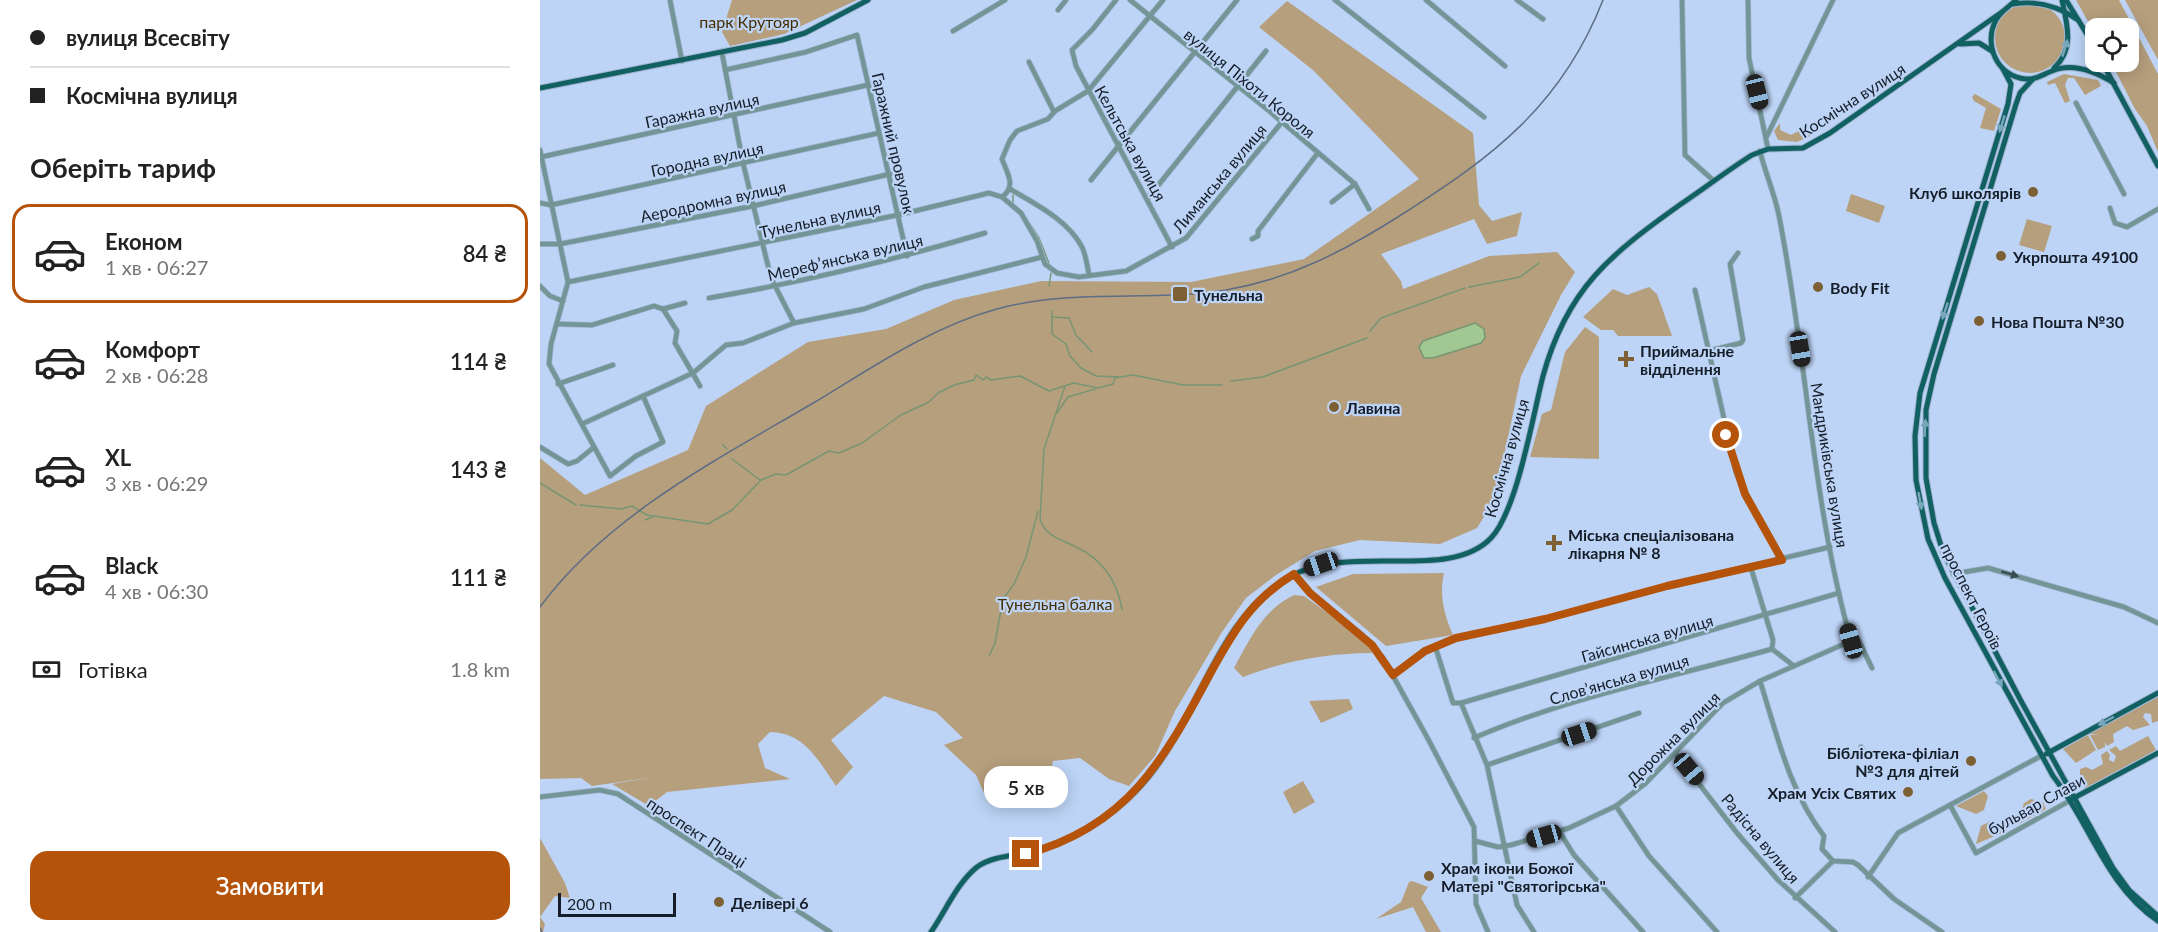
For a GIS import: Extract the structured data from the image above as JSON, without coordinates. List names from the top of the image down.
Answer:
{
  "streets": {
    "main road": ["Космічна вулиця", "проспект Героїв", "бульвар Слави"],
    "street": [
      "вулиця Піхоти Короля",
      "Гаражна вулиця",
      "Гаражний провулок",
      "Кельтська вулиця",
      "Городна вулиця",
      "Лиманська вулиця",
      "Аеродромна вулиця",
      "Тунельна вулиця",
      "Мерефʼянська вулиця",
      "Мандриківська вулиця",
      "Гайсинська вулиця",
      "Словʼянська вулиця",
      "Дорожна вулиця",
      "проспект Праці",
      "Радісна вулиця"
    ]
  },
  "crossings": [
    ["вулиця Піхоти Короля", "Лиманська вулиця"],
    ["Космічна вулиця", "Мандриківська вулиця"],
    ["Космічна вулиця", "проспект Героїв"],
    ["Гаражна вулиця", "Гаражний провулок"],
    ["Гаражний провулок", "Городна вулиця"],
    ["Гаражний провулок", "Аеродромна вулиця"],
    ["Гаражний провулок", "Тунельна вулиця"],
    ["Гаражний провулок", "Мерефʼянська вулиця"],
    ["Кельтська вулиця", "Лиманська вулиця"],
    ["Мандриківська вулиця", "Гайсинська вулиця"],
    ["Мандриківська вулиця", "Дорожна вулиця"],
    ["проспект Героїв", "бульвар Слави"],
    ["Дорожна вулиця", "Радісна вулиця"]
  ],
  "parks": ["парк Крутояр", "Тунельна балка"],
  "places": {
    "other": [
      "Клуб школярів",
      "Укрпошта 49100",
      "Body Fit",
      "Нова Пошта №30",
      "Лавина",
      "Бібліотека-філіал №3 для дітей",
      "Храм Усіх Святих",
      "Храм ікони Божої Матері \"Святогірська\"",
      "Делівері 6"
    ],
    "transit": ["Тунельна"],
    "health": ["Приймальне відділення", "Міська спеціалізована лікарня № 8"]
  },
  "scale_bar": "200 m",
  "page": {
    "banner": ["вулиця Всесвіту", "Космічна вулиця"],
    "heading": "Оберіть тариф",
    "list": [
      {
        "name": "Економ",
        "note": "1 хв · 06:27",
        "value": "84 ₴"
      },
      {
        "name": "Комфорт",
        "note": "2 хв · 06:28",
        "value": "114 ₴"
      },
      {
        "name": "XL",
        "note": "3 хв · 06:29",
        "value": "143 ₴"
      },
      {
        "name": "Black",
        "note": "4 хв · 06:30",
        "value": "111 ₴"
      }
    ],
    "pay": ["Готівка", "1.8 km"],
    "bubble": "5 хв",
    "buttons": "Замовити",
    "scale": "200 m"
  }
}
